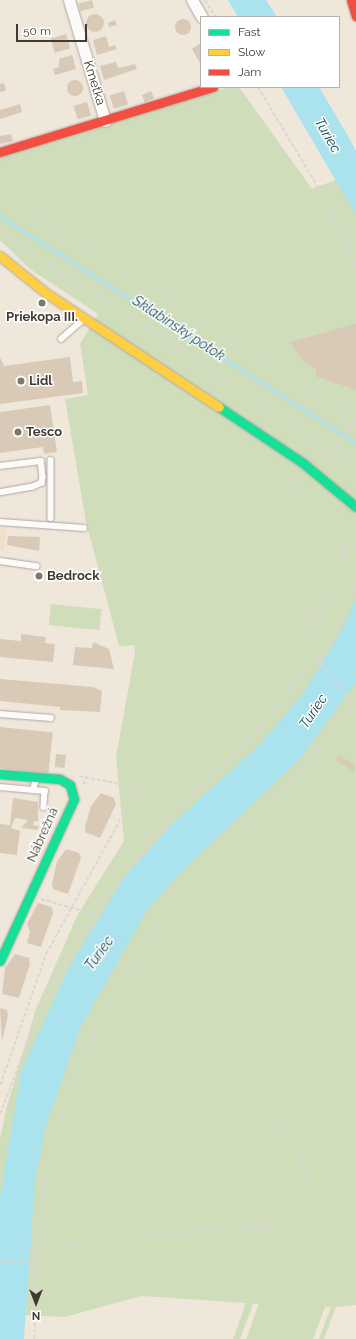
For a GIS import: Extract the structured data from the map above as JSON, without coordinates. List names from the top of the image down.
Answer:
{
  "streets": {
    "street": ["Kmeťka", "Nábrežná"]
  },
  "water": ["Turiec", "Sklabinský potok"],
  "places": [
    "Priekopa III.",
    "Lidl",
    "Tesco",
    "Bedrock"
  ],
  "legend": ["Fast", "Slow", "Jam"],
  "scale_bar": "50 m",
  "north": "bottom"
}
